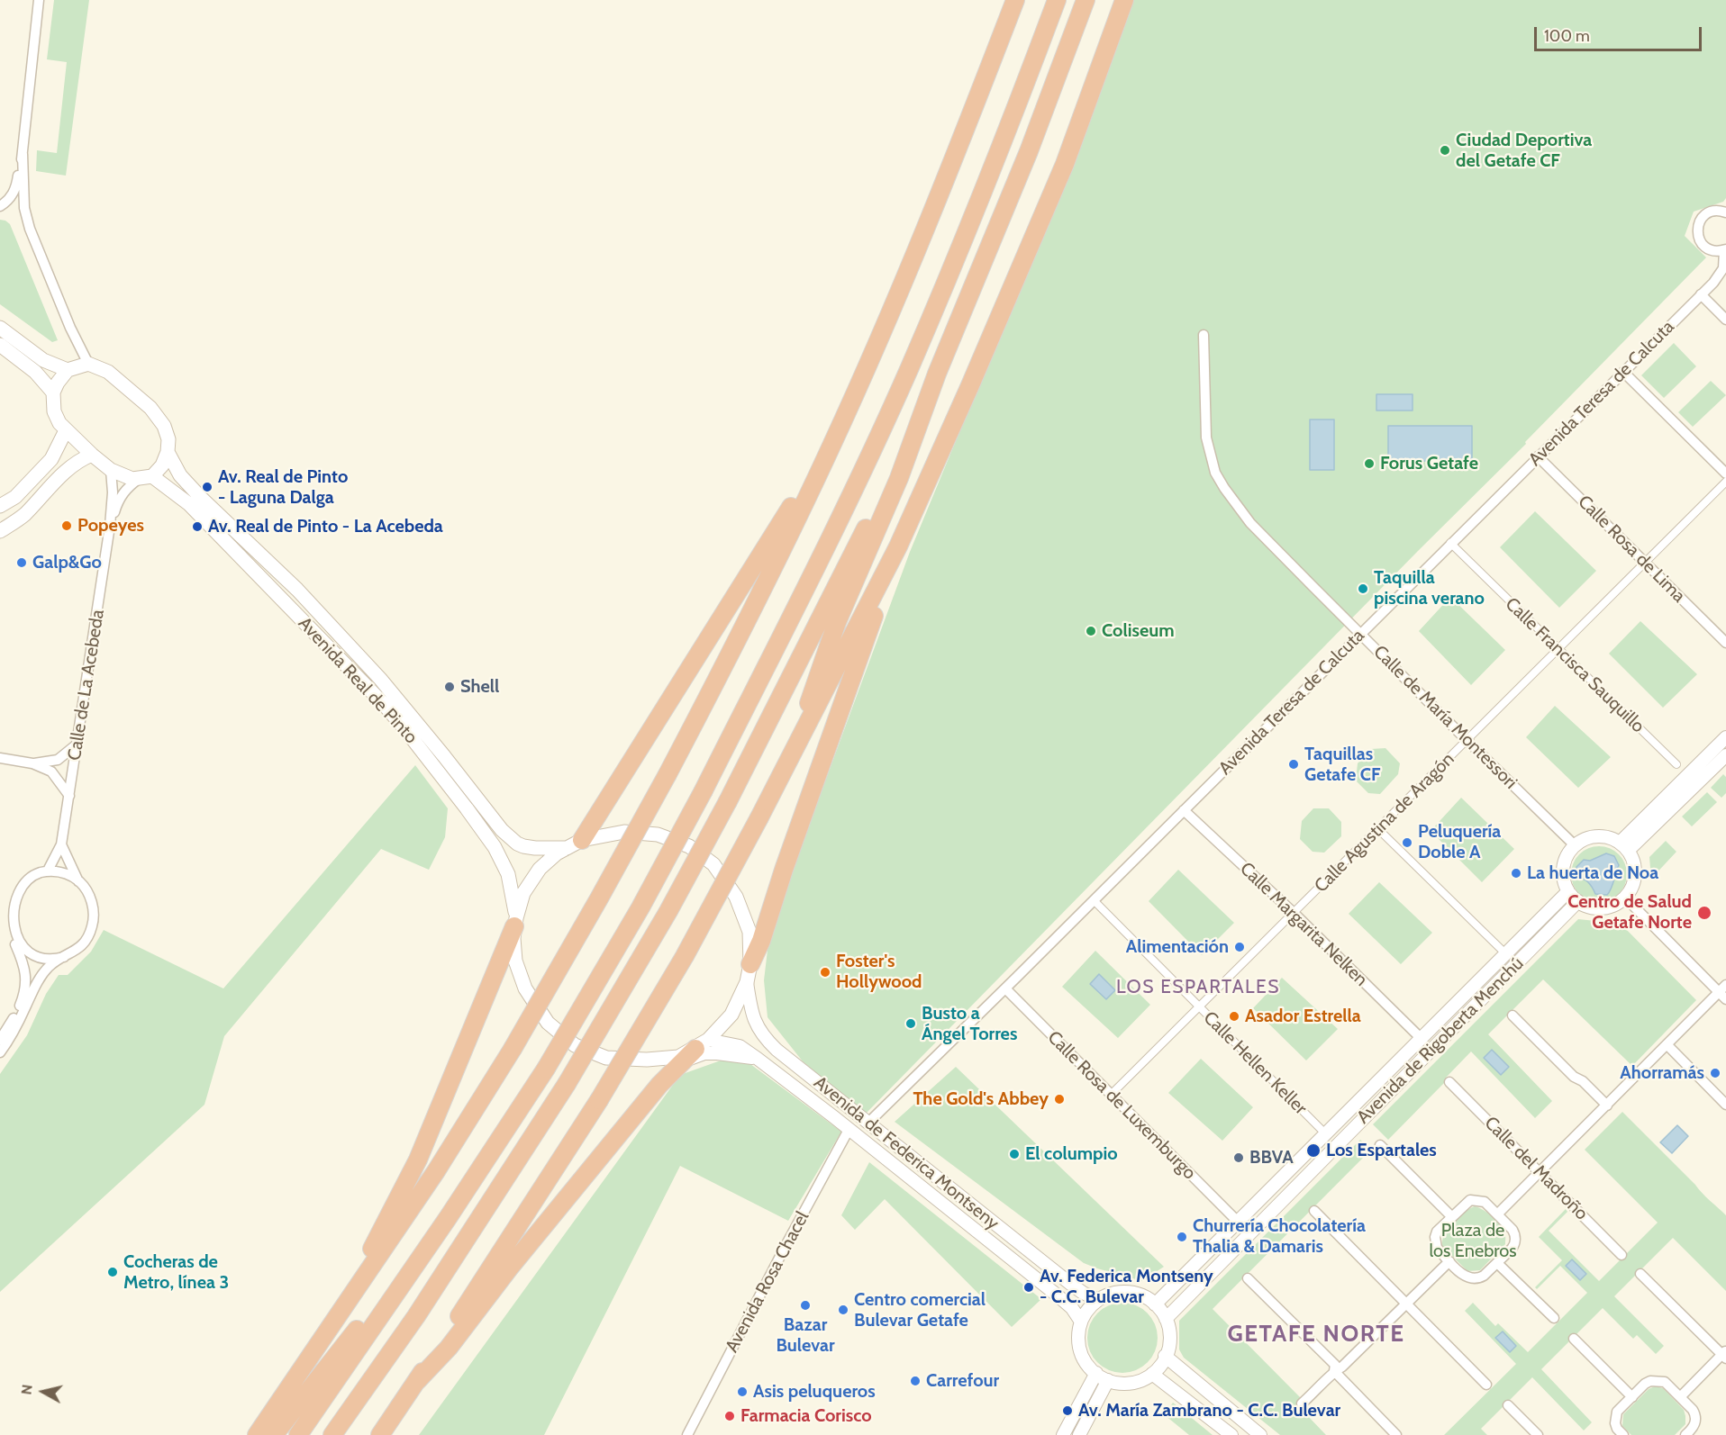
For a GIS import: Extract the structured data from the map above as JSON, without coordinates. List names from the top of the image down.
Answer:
{
  "streets": {
    "main road": ["Avenida Real de Pinto"],
    "street": [
      "Avenida Teresa de Calcuta",
      "Calle Rosa de Lima",
      "Calle Francisca Sauquillo",
      "Calle de La Acebeda",
      "Calle de María Montessori",
      "Calle Agustina de Aragón",
      "Calle Margarita Nelken",
      "Avenida de Rigoberta Menchú",
      "Calle Hellen Keller",
      "Calle Rosa de Luxemburgo",
      "Avenida de Federica Montseny",
      "Calle del Madroño",
      "Avenida Rosa Chacel"
    ]
  },
  "crossings": [
    ["Avenida Teresa de Calcuta", "Calle Rosa de Lima"],
    ["Avenida Teresa de Calcuta", "Calle Francisca Sauquillo"],
    ["Avenida Teresa de Calcuta", "Calle de María Montessori"],
    ["Avenida Teresa de Calcuta", "Calle Margarita Nelken"],
    ["Avenida Teresa de Calcuta", "Calle Hellen Keller"],
    ["Avenida Teresa de Calcuta", "Calle Rosa de Luxemburgo"],
    ["Avenida Teresa de Calcuta", "Avenida de Federica Montseny"],
    ["Calle Rosa de Lima", "Calle Agustina de Aragón"],
    ["Calle Francisca Sauquillo", "Calle Agustina de Aragón"],
    ["Avenida Real de Pinto", "Calle de La Acebeda"],
    ["Calle de María Montessori", "Calle Agustina de Aragón"],
    ["Calle de María Montessori", "Avenida de Rigoberta Menchú"],
    ["Calle Agustina de Aragón", "Calle Margarita Nelken"],
    ["Calle Agustina de Aragón", "Calle Hellen Keller"],
    ["Calle Agustina de Aragón", "Calle Rosa de Luxemburgo"],
    ["Calle Margarita Nelken", "Avenida de Rigoberta Menchú"],
    ["Avenida de Rigoberta Menchú", "Calle Hellen Keller"],
    ["Avenida de Rigoberta Menchú", "Calle Rosa de Luxemburgo"],
    ["Avenida de Rigoberta Menchú", "Avenida de Federica Montseny"],
    ["Avenida de Federica Montseny", "Avenida Rosa Chacel"]
  ],
  "districts": ["LOS ESPARTALES", "GETAFE NORTE"],
  "parks": ["Plaza de los Enebros"],
  "places": [
    "Ciudad Deportiva del Getafe CF",
    "Forus Getafe",
    "Av. Real de Pinto - Laguna Dalga",
    "Popeyes",
    "Av. Real de Pinto - La Acebeda",
    "Galp&Go",
    "Taquilla piscina verano",
    "Coliseum",
    "Shell",
    "Taquillas Getafe CF",
    "Peluquería Doble A",
    "La huerta de Noa",
    "Centro de Salud Getafe Norte",
    "Alimentación",
    "Foster's Hollywood",
    "Asador Estrella",
    "Busto a Ángel Torres",
    "Ahorramás",
    "The Gold's Abbey",
    "Los Espartales",
    "El columpio",
    "BBVA",
    "Churrería Chocolatería Thalia & Damaris",
    "Cocheras de Metro, línea 3",
    "Av. Federica Montseny - C.C. Bulevar",
    "Bazar Bulevar",
    "Centro comercial Bulevar Getafe",
    "Carrefour",
    "Asis peluqueros",
    "Av. María Zambrano - C.C. Bulevar",
    "Farmacia Corisco"
  ],
  "scale_bar": "100 m",
  "north": "left"
}
